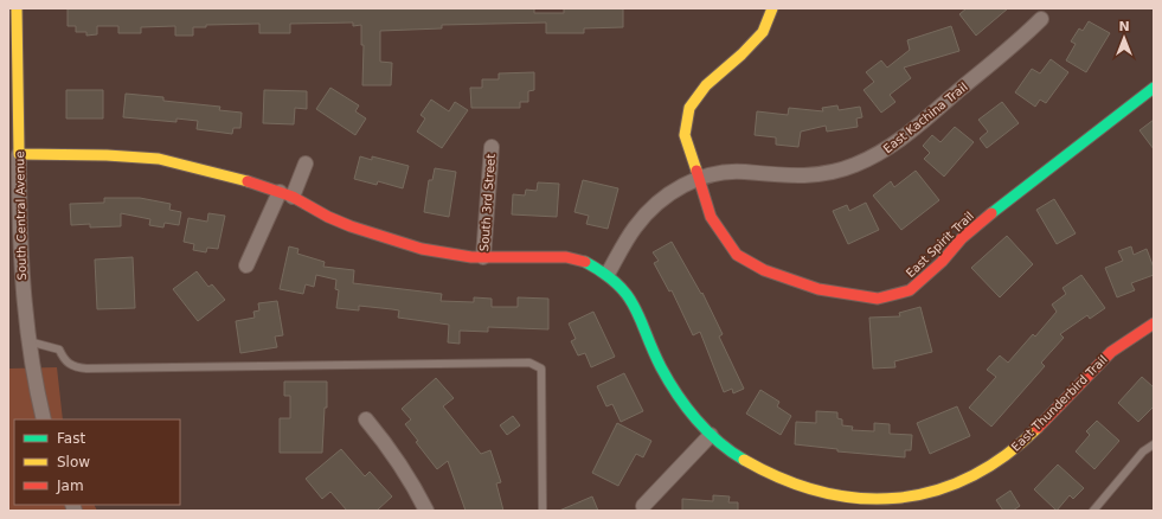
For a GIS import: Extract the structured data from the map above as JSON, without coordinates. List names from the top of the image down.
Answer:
{
  "streets": {
    "street": [
      "East Kachina Trail",
      "South 3rd Street",
      "South Central Avenue",
      "East Spirit Trail",
      "East Thunderbird Trail"
    ]
  },
  "crossings": [
    ["East Kachina Trail", "East Spirit Trail"],
    ["East Kachina Trail", "East Thunderbird Trail"],
    ["South 3rd Street", "East Thunderbird Trail"],
    ["South Central Avenue", "East Thunderbird Trail"]
  ],
  "legend": ["Fast", "Slow", "Jam"],
  "north": "top"
}
